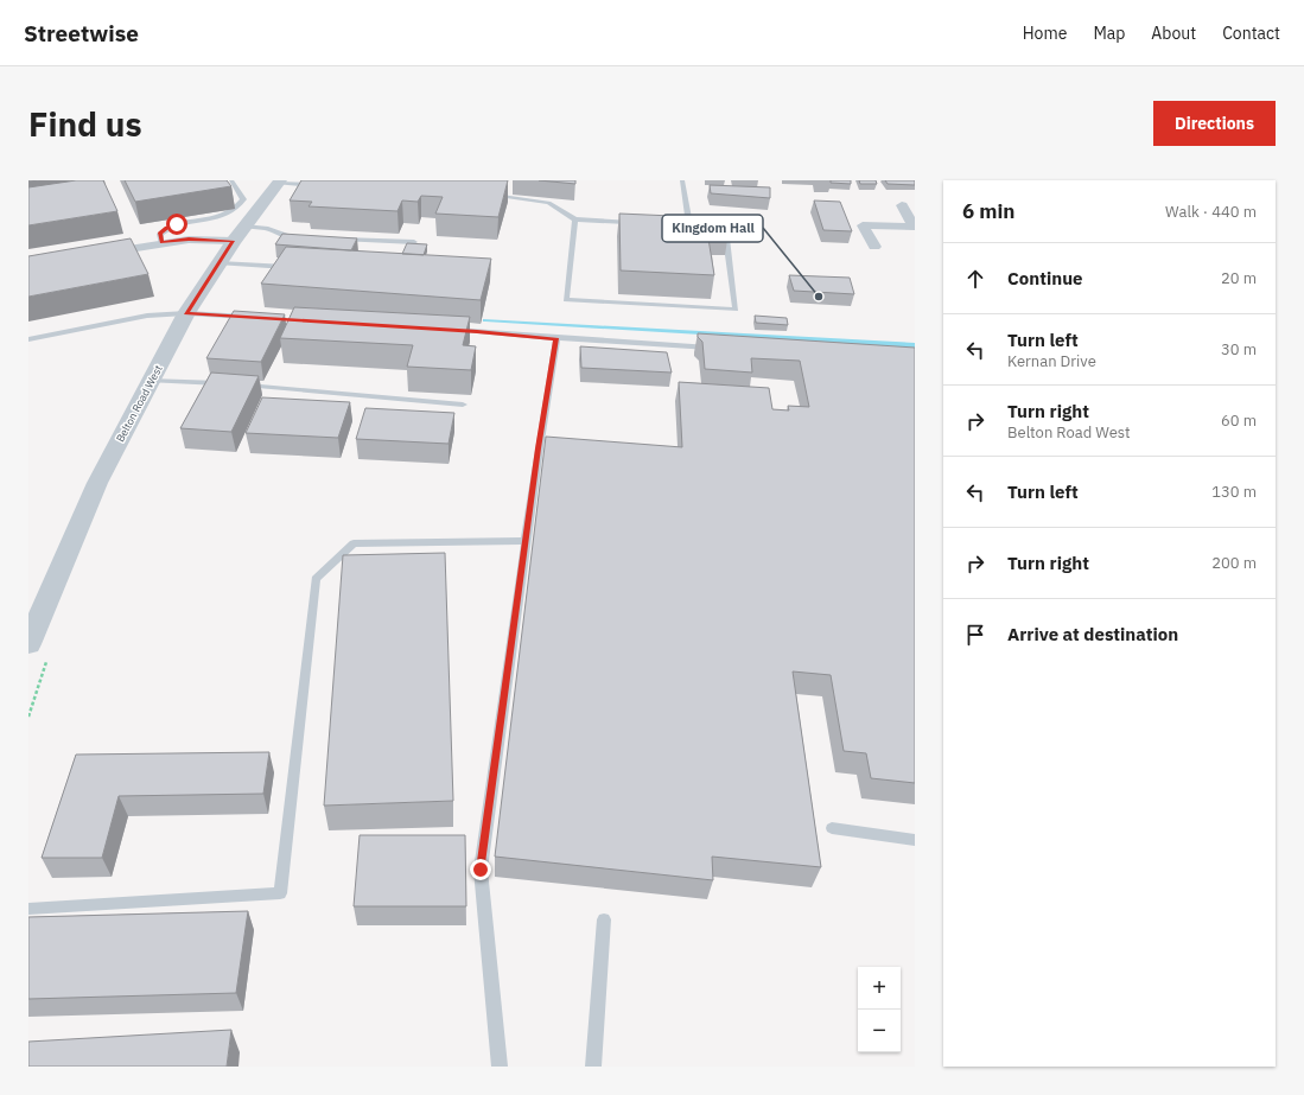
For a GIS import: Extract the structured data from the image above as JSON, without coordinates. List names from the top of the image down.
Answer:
{
  "streets": {
    "street": ["Belton Road West"]
  },
  "places": ["Kingdom Hall"],
  "page": {
    "header": "Streetwise",
    "nav": [
      "Home",
      "Map",
      "About",
      "Contact"
    ],
    "buttons": "Directions",
    "title": "Find us",
    "heading": ["6 min", "Walk · 440 m"],
    "list": [
      ["Continue", "20 m"],
      ["Turn left", "Kernan Drive", "30 m"],
      ["Turn right", "Belton Road West", "60 m"],
      ["Turn left", "130 m"],
      ["Turn right", "200 m"],
      "Arrive at destination"
    ],
    "map_buttons": ["+", "−"]
  }
}
